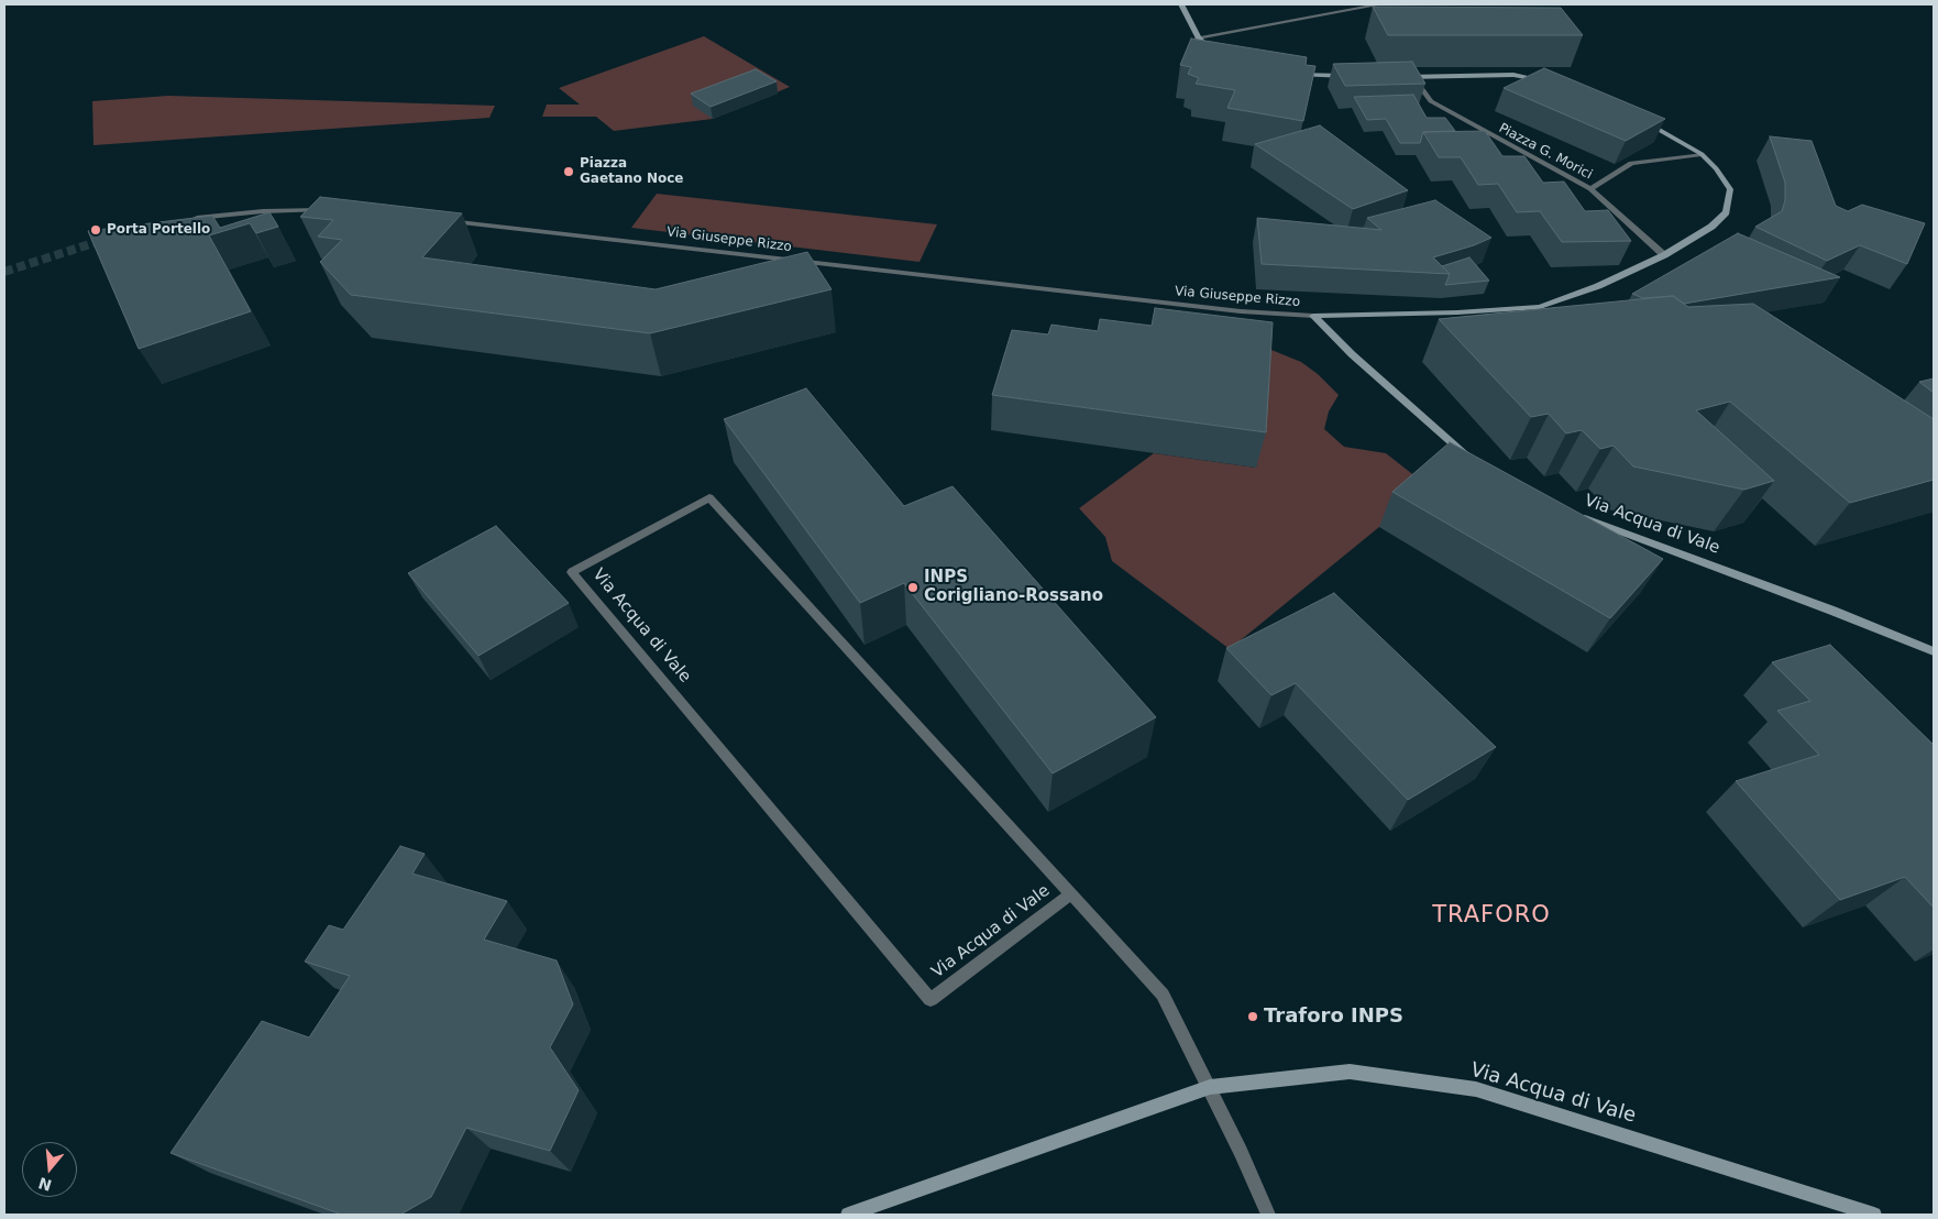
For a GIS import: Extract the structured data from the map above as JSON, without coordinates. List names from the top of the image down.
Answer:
{
  "streets": {
    "main road": ["Via Giuseppe Rizzo", "Via Acqua di Vale"],
    "street": ["Piazza G. Morici"]
  },
  "crossings": [
    ["Piazza G. Morici", "Via Giuseppe Rizzo"]
  ],
  "districts": ["TRAFORO"],
  "places": [
    "Piazza Gaetano Noce",
    "Porta Portello",
    "INPS Corigliano-Rossano",
    "Traforo INPS"
  ],
  "north": "bottom"
}
